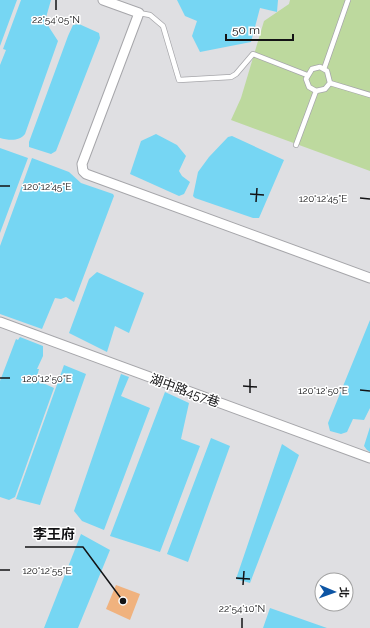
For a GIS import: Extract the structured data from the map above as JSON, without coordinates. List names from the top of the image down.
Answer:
{
  "streets": {
    "street": ["湖中路457巷"]
  },
  "places": ["李王府"],
  "scale_bar": "50 m",
  "north": "right",
  "coordinates": [
    "22°54'05\"N",
    "120°12'45\"E",
    "120°12'50\"E",
    "120°12'55\"E",
    "22°54'10\"N"
  ]
}
